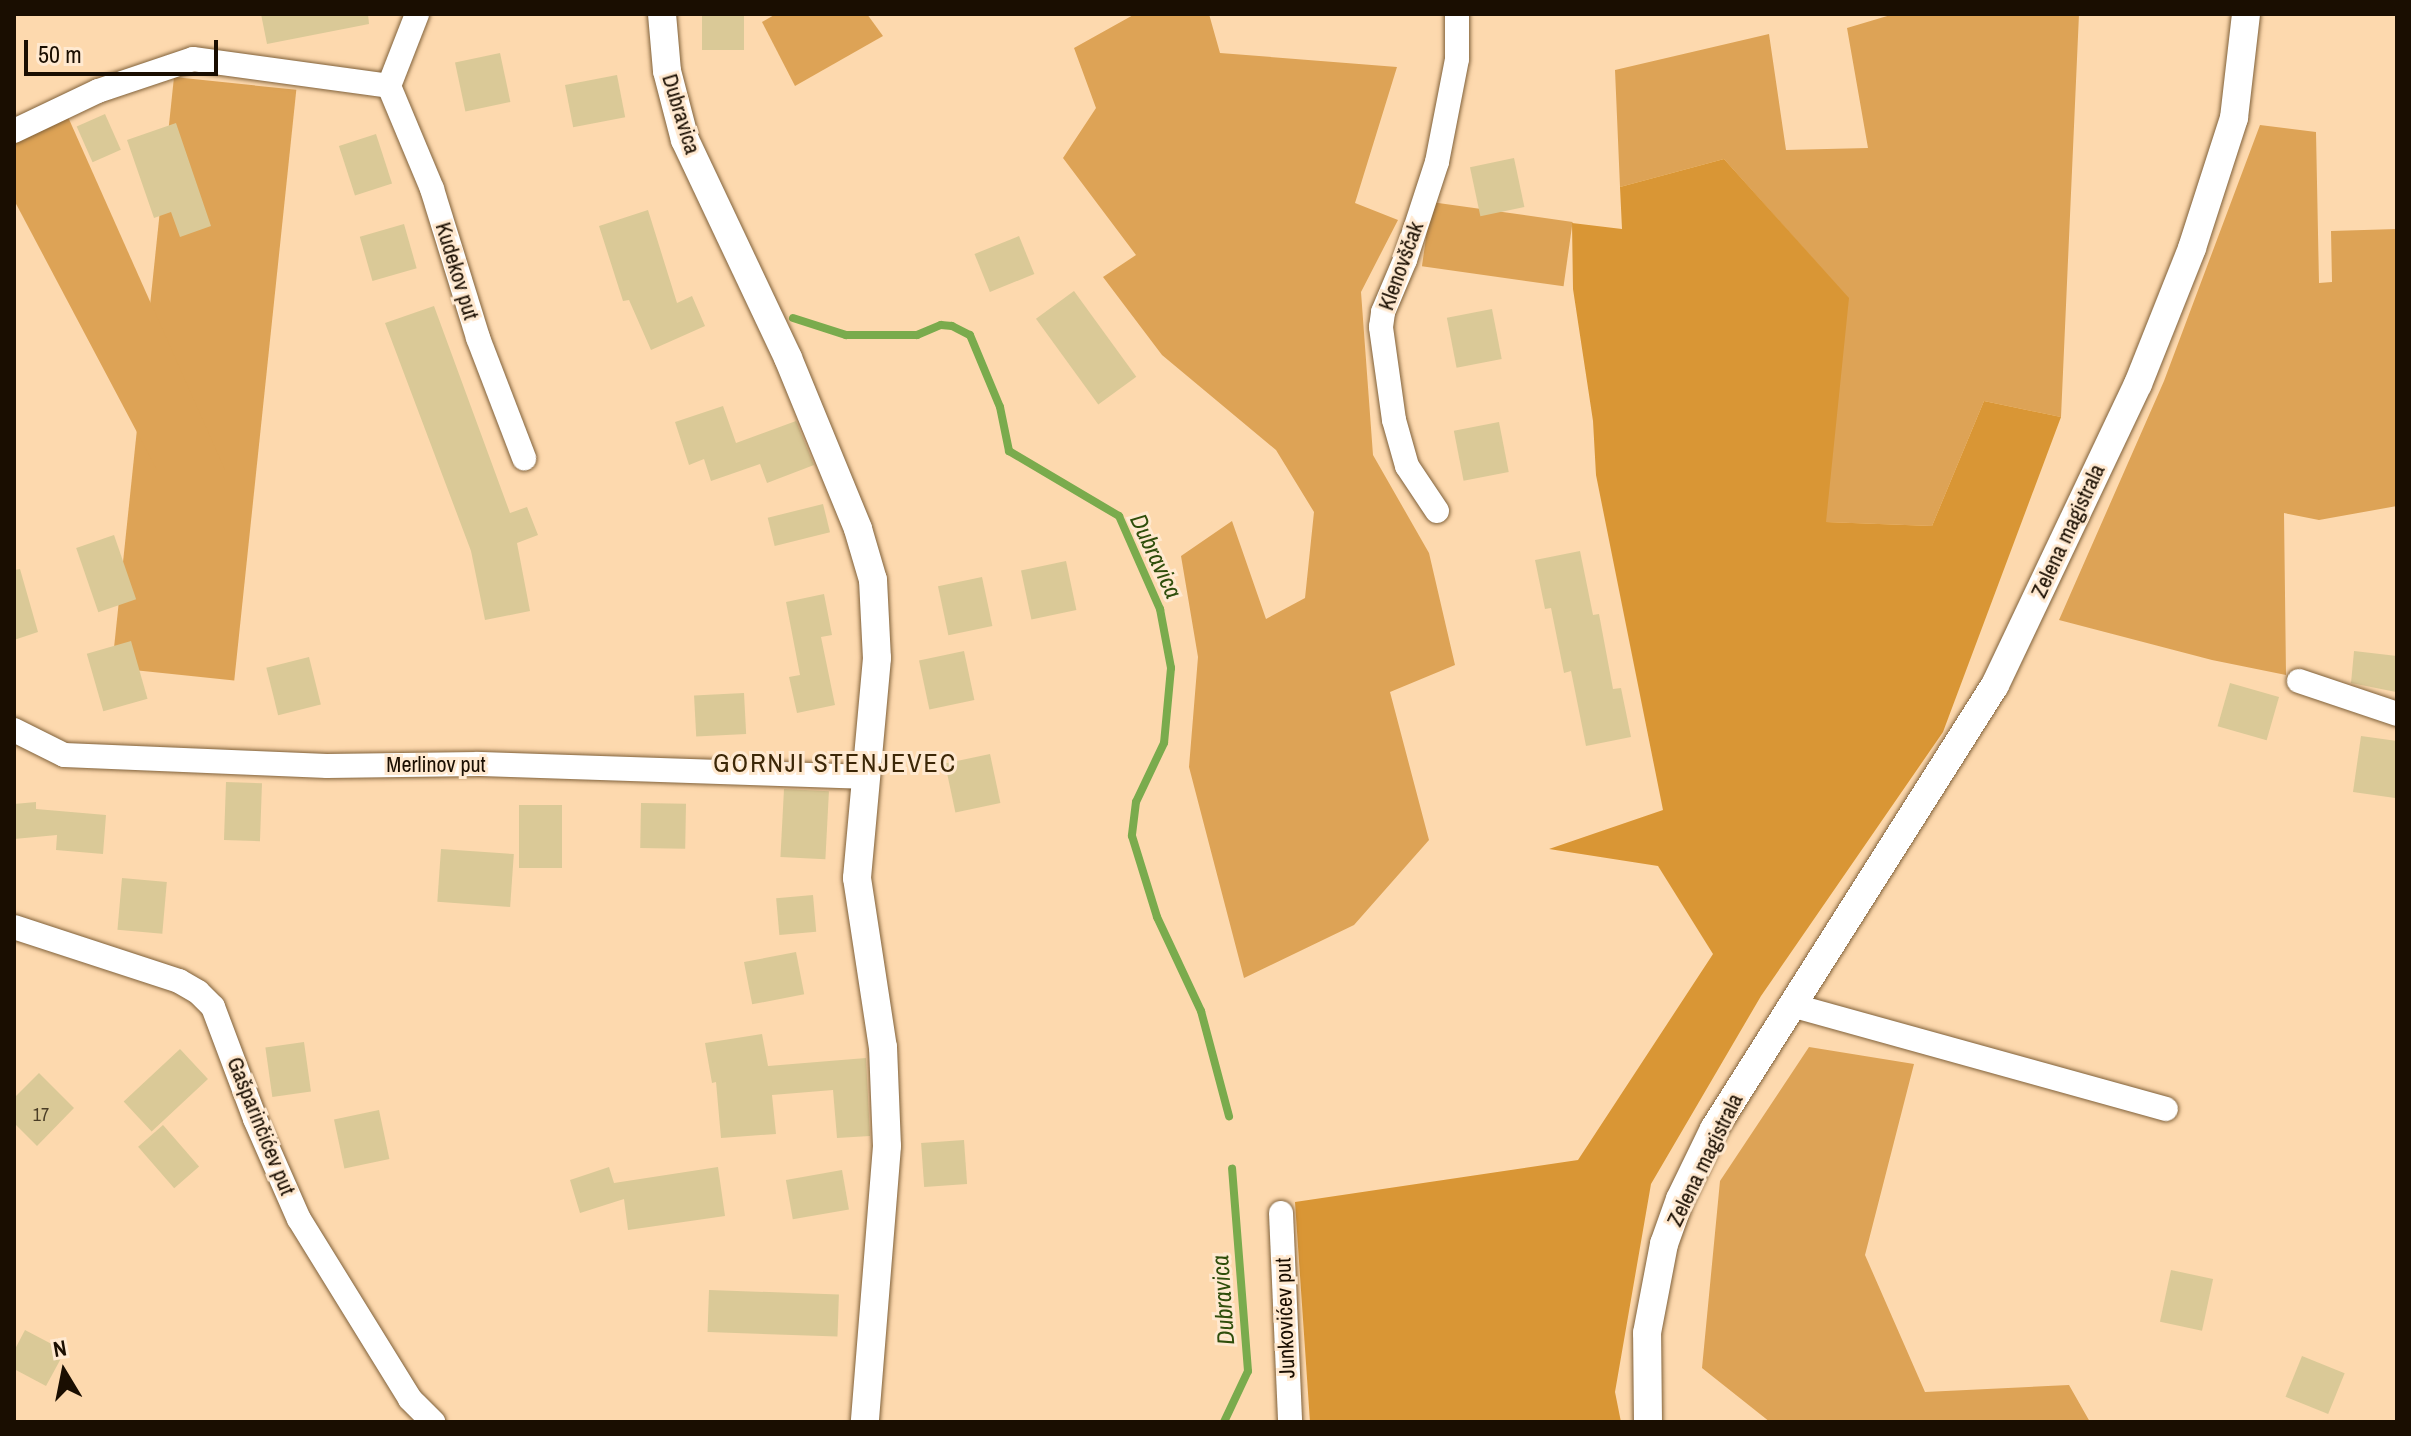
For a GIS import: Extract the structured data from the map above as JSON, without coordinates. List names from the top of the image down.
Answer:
{
  "streets": {
    "street": [
      "Dubravica",
      "Klenovščak",
      "Kudekov put",
      "Zelena magistrala",
      "Merlinov put",
      "Gašparinčićev put",
      "Junkovićev put"
    ]
  },
  "crossings": [
    ["Dubravica", "Merlinov put"]
  ],
  "districts": ["GORNJI STENJEVEC"],
  "water": ["Dubravica"],
  "house_numbers": ["17"],
  "scale_bar": "50 m",
  "north": "top"
}
